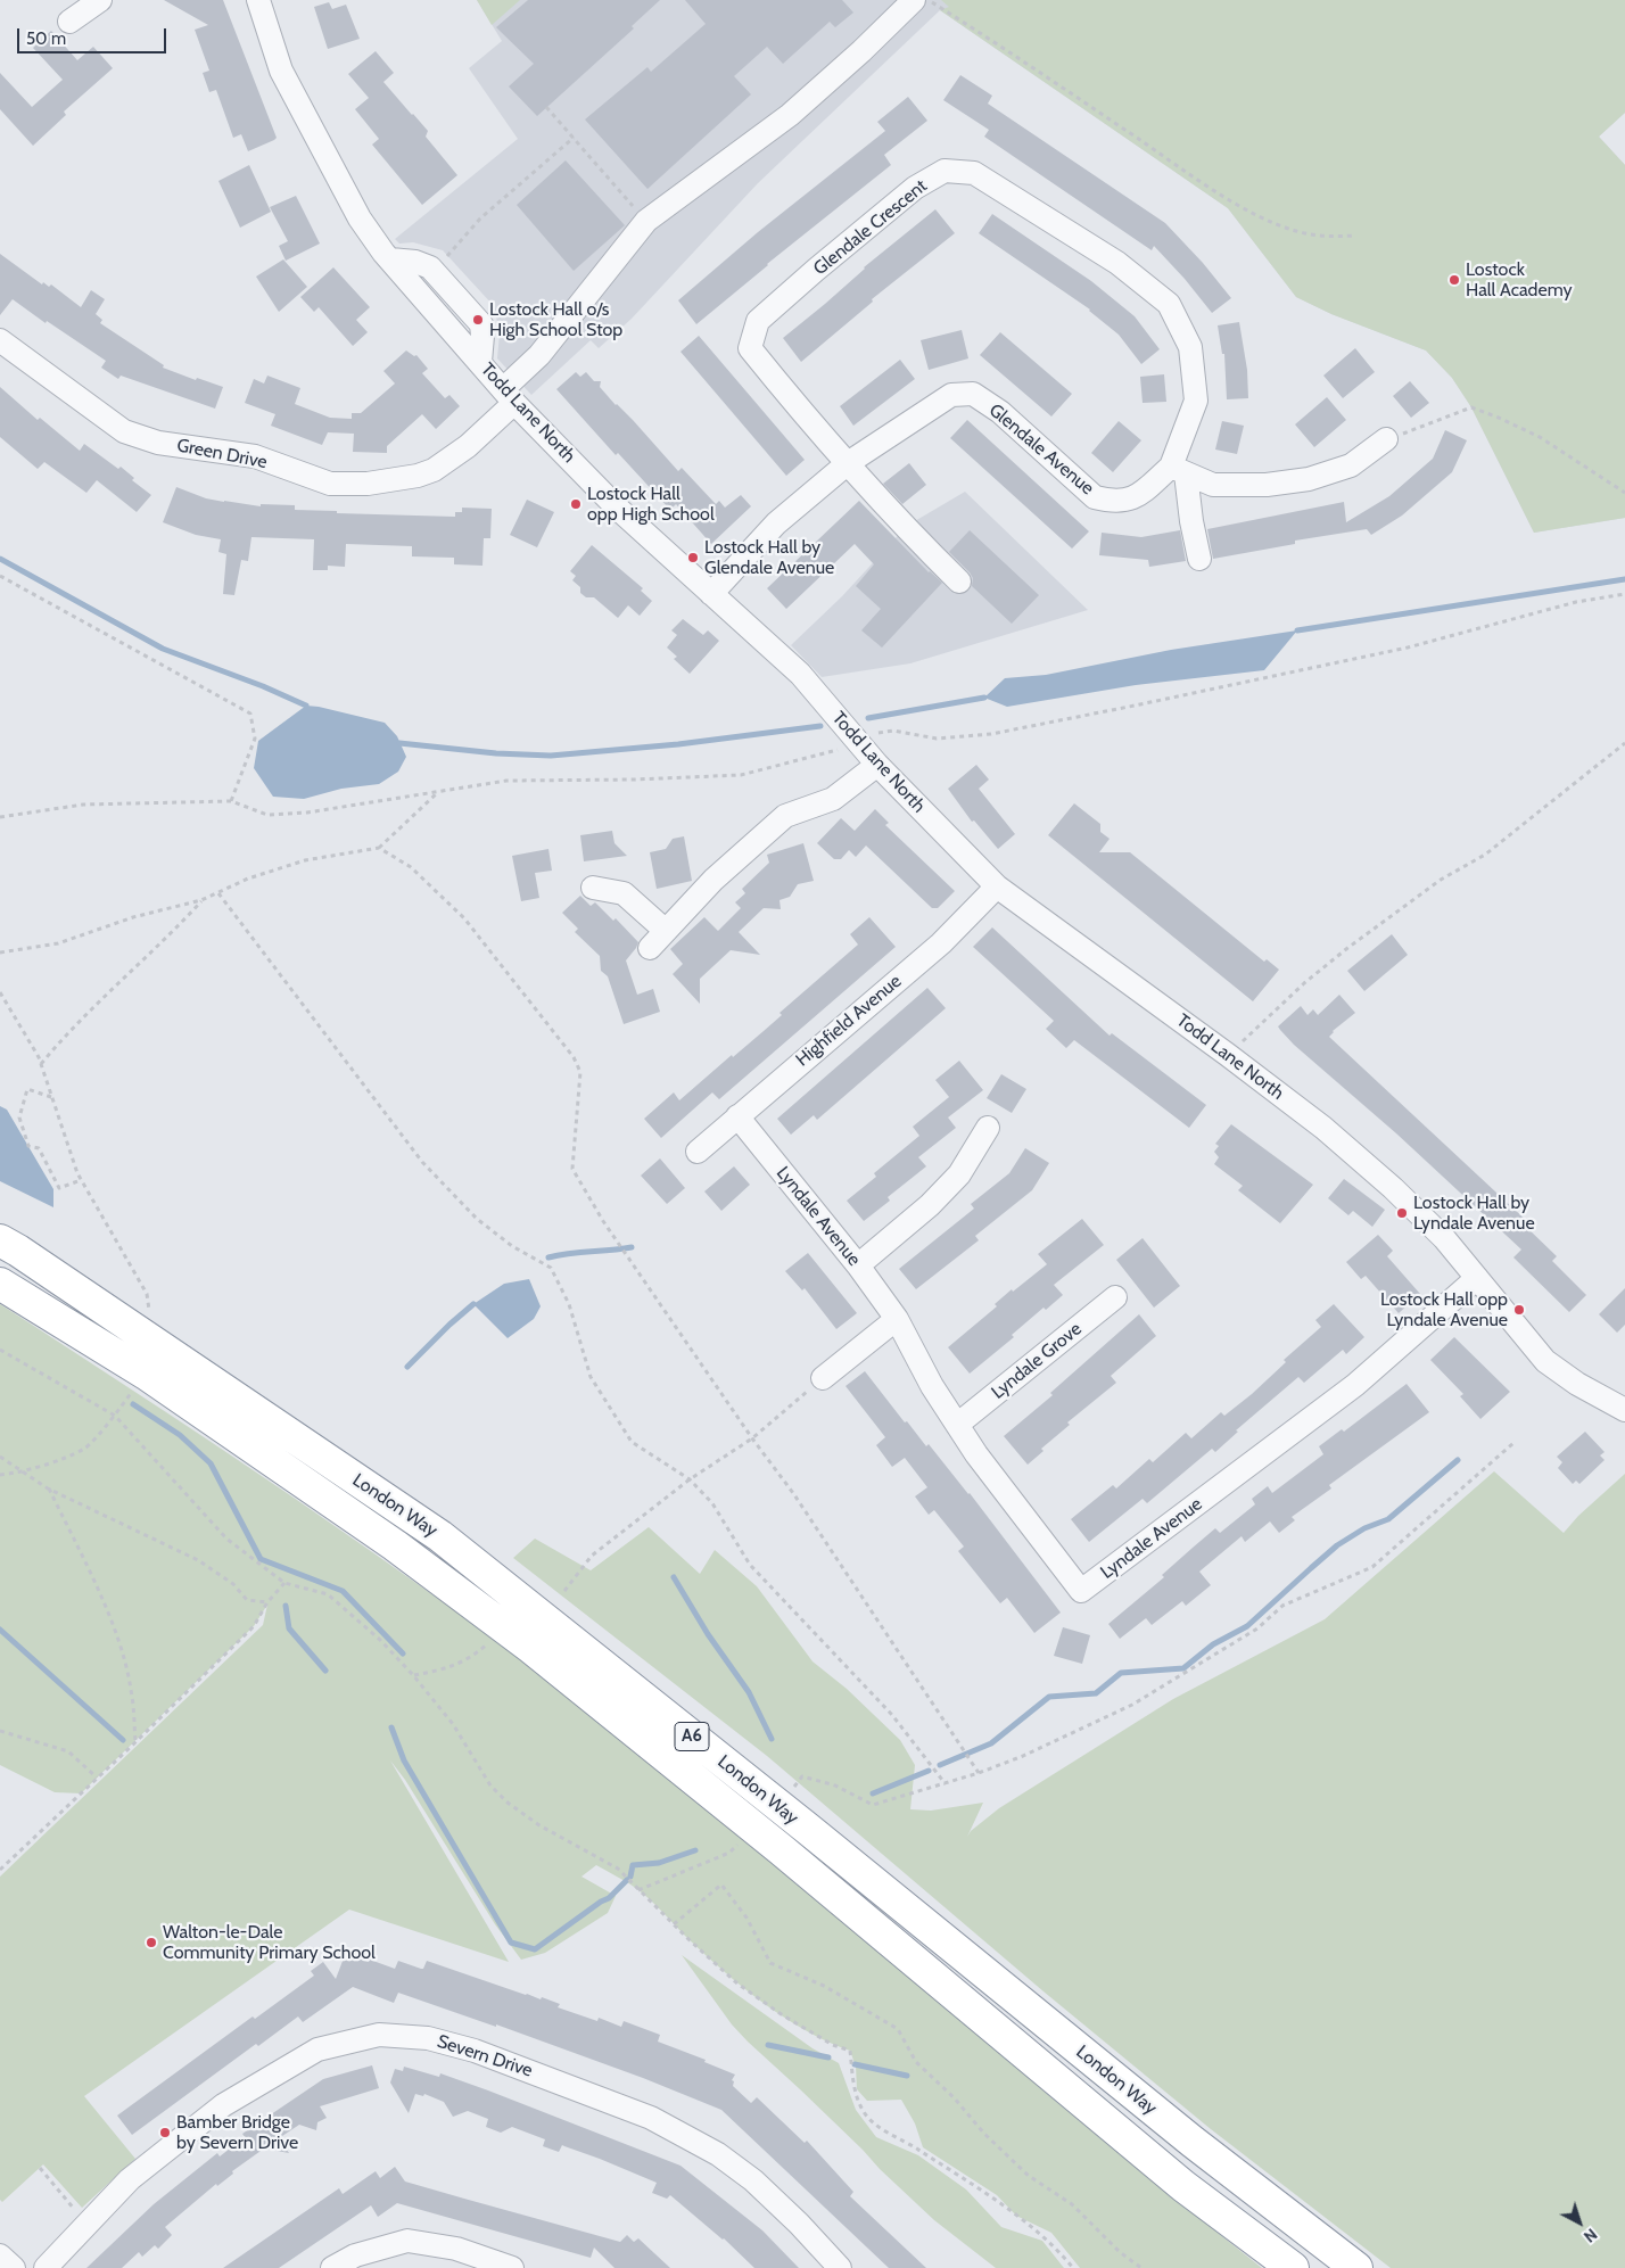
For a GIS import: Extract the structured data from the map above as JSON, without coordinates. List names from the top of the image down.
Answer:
{
  "streets": {
    "highway": ["London Way", "A6"],
    "street": [
      "Glendale Crescent",
      "Todd Lane North",
      "Glendale Avenue",
      "Green Drive",
      "Highfield Avenue",
      "Lyndale Avenue",
      "Lyndale Grove",
      "Severn Drive"
    ]
  },
  "crossings": [
    ["Glendale Crescent", "Glendale Avenue"],
    ["Todd Lane North", "Glendale Avenue"],
    ["Todd Lane North", "Green Drive"],
    ["Todd Lane North", "Highfield Avenue"],
    ["Todd Lane North", "Lyndale Avenue"],
    ["Highfield Avenue", "Lyndale Avenue"],
    ["Lyndale Avenue", "Lyndale Grove"]
  ],
  "places": [
    "Lostock Hall Academy",
    "Lostock Hall o/s High School Stop",
    "Lostock Hall opp High School",
    "Lostock Hall by Glendale Avenue",
    "Lostock Hall by Lyndale Avenue",
    "Lostock Hall opp Lyndale Avenue",
    "Walton-le-Dale Community Primary School",
    "Bamber Bridge by Severn Drive"
  ],
  "scale_bar": "50 m",
  "north": "bottom right"
}
